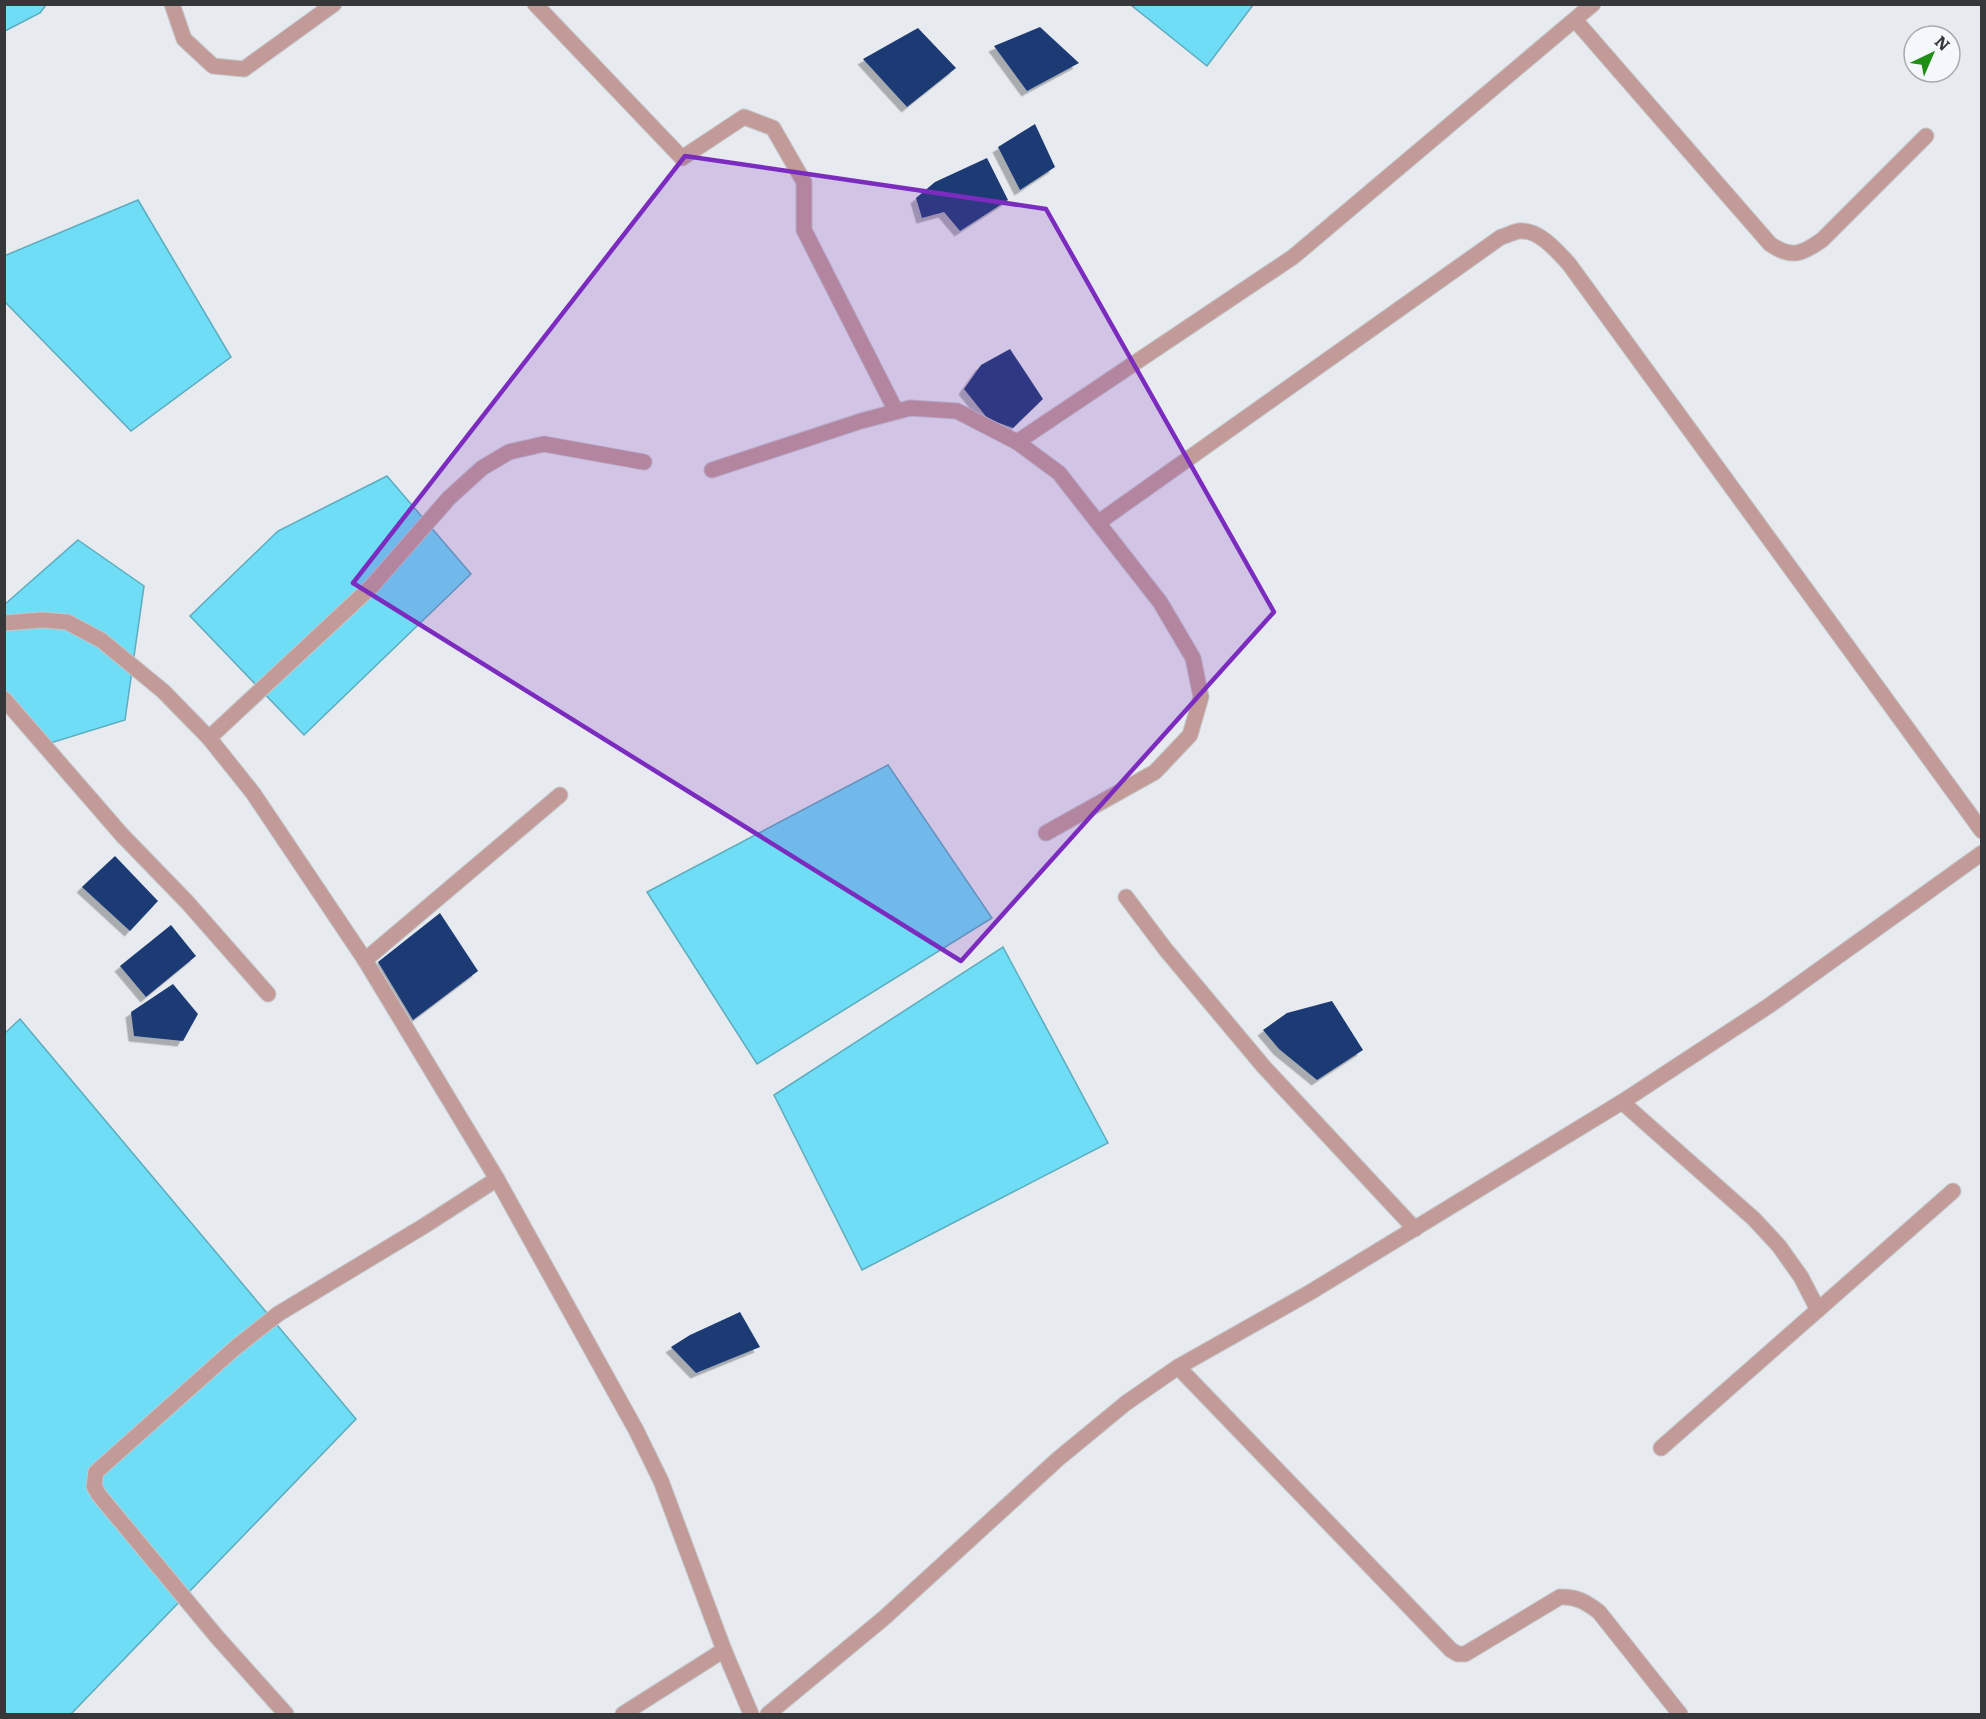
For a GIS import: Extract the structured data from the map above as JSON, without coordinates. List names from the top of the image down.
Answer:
{
  "north": "top right"
}
